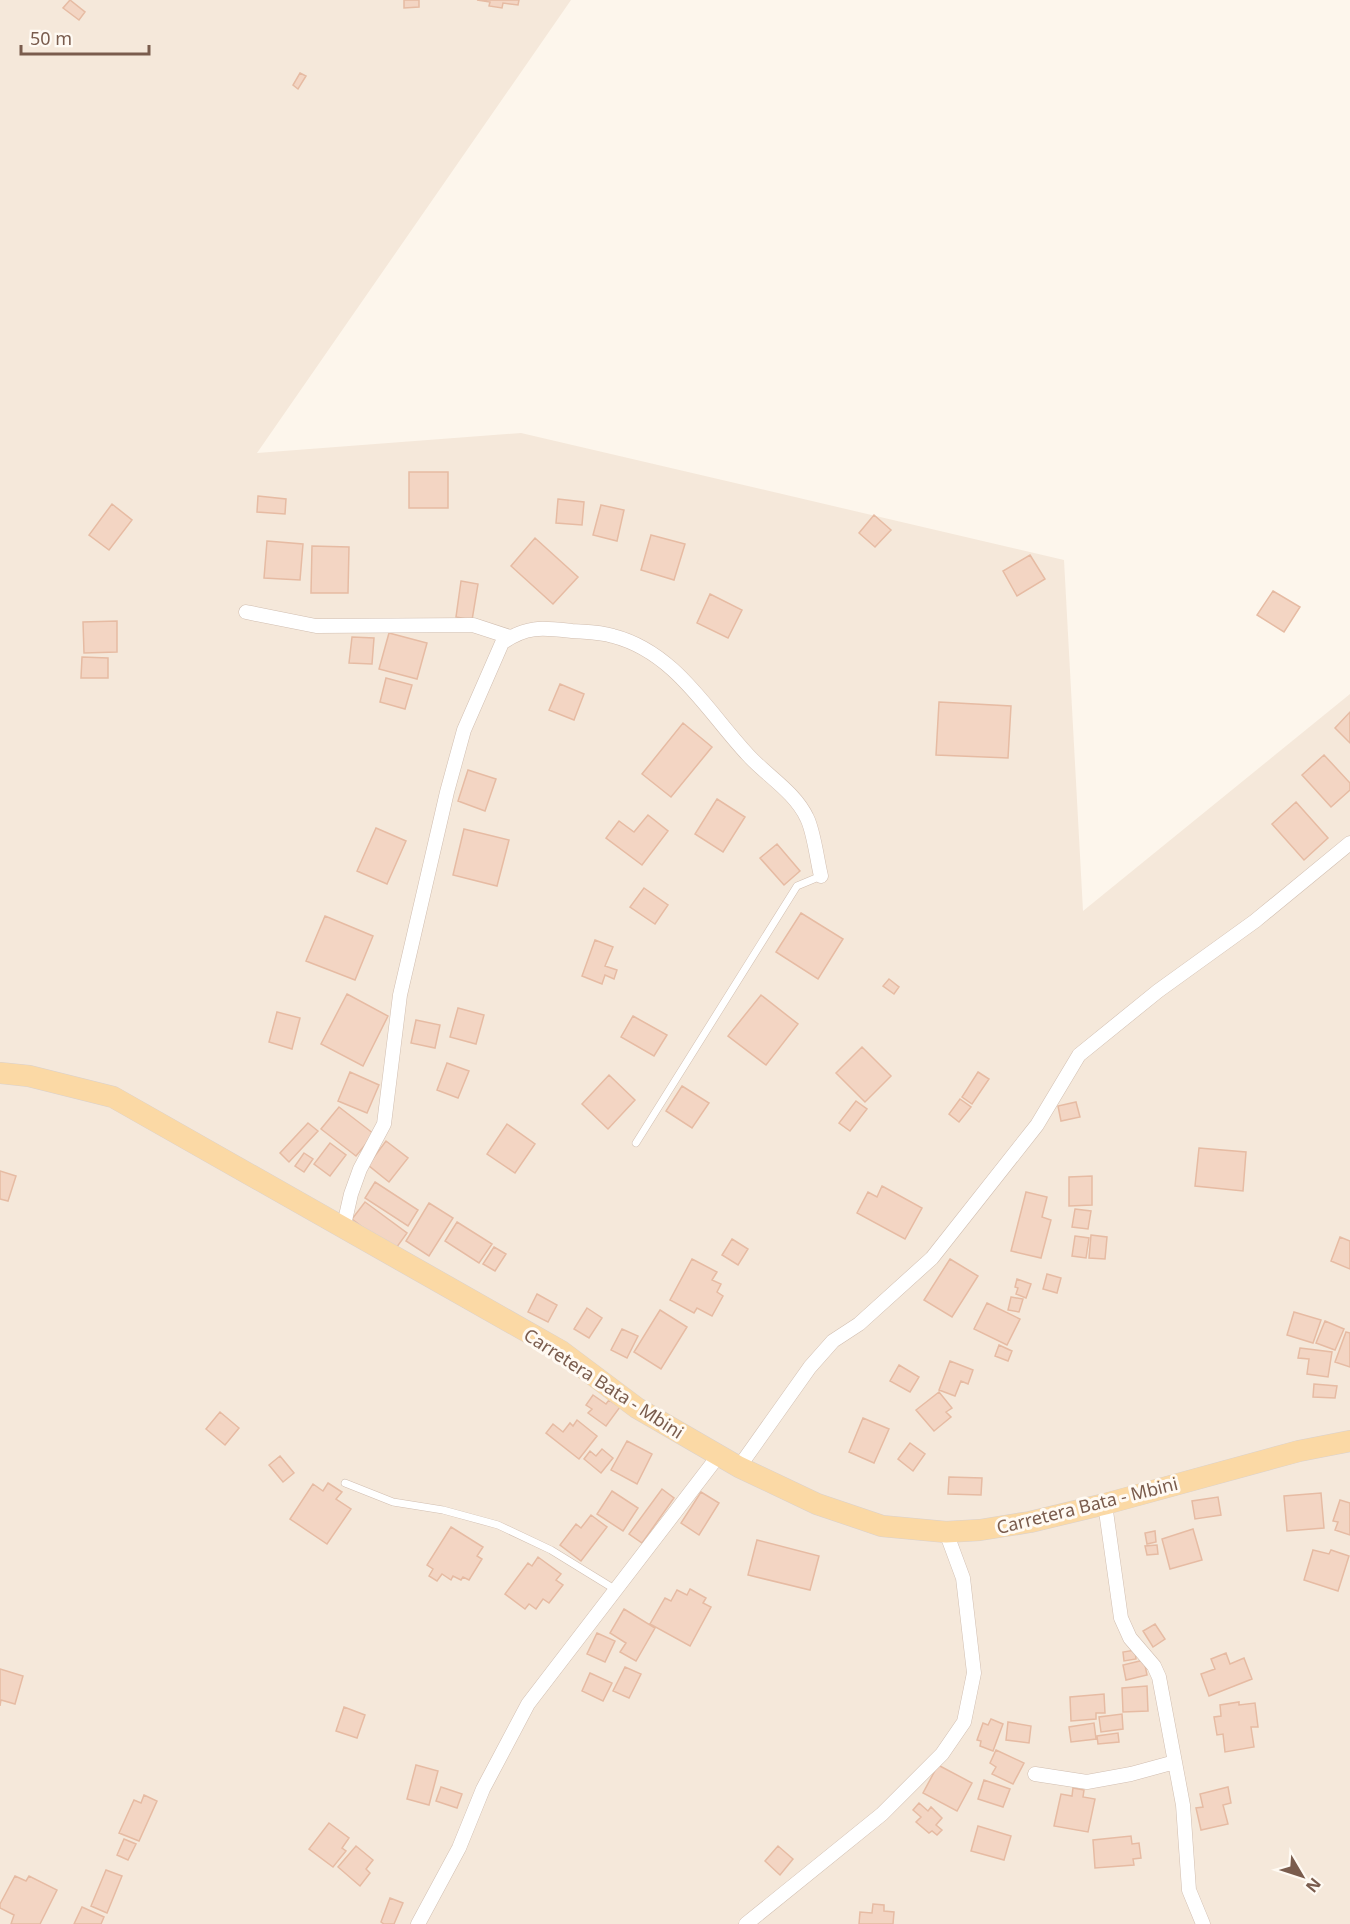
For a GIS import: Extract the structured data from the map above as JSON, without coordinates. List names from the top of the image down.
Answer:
{
  "streets": {
    "main road": ["Carretera Bata - Mbini"]
  },
  "scale_bar": "50 m",
  "north": "bottom right"
}
